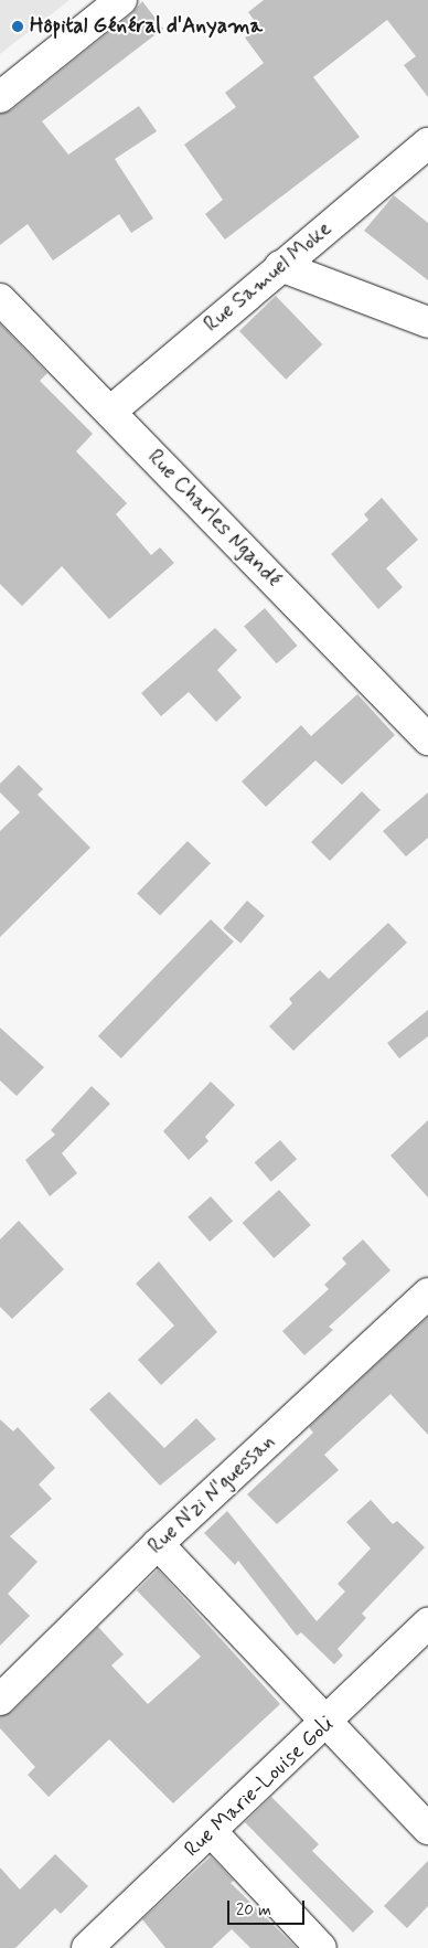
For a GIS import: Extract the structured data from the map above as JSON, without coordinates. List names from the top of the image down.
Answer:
{
  "streets": {
    "street": [
      "Rue Samuel Moke",
      "Rue Charles Ngandé",
      "Rue N'zi N'guessan",
      "Rue Marie-Louise Goli"
    ]
  },
  "crossings": [
    ["Rue Samuel Moke", "Rue Charles Ngandé"]
  ],
  "places": ["Hôpital Général d'Anyama"],
  "scale_bar": "20 m"
}
